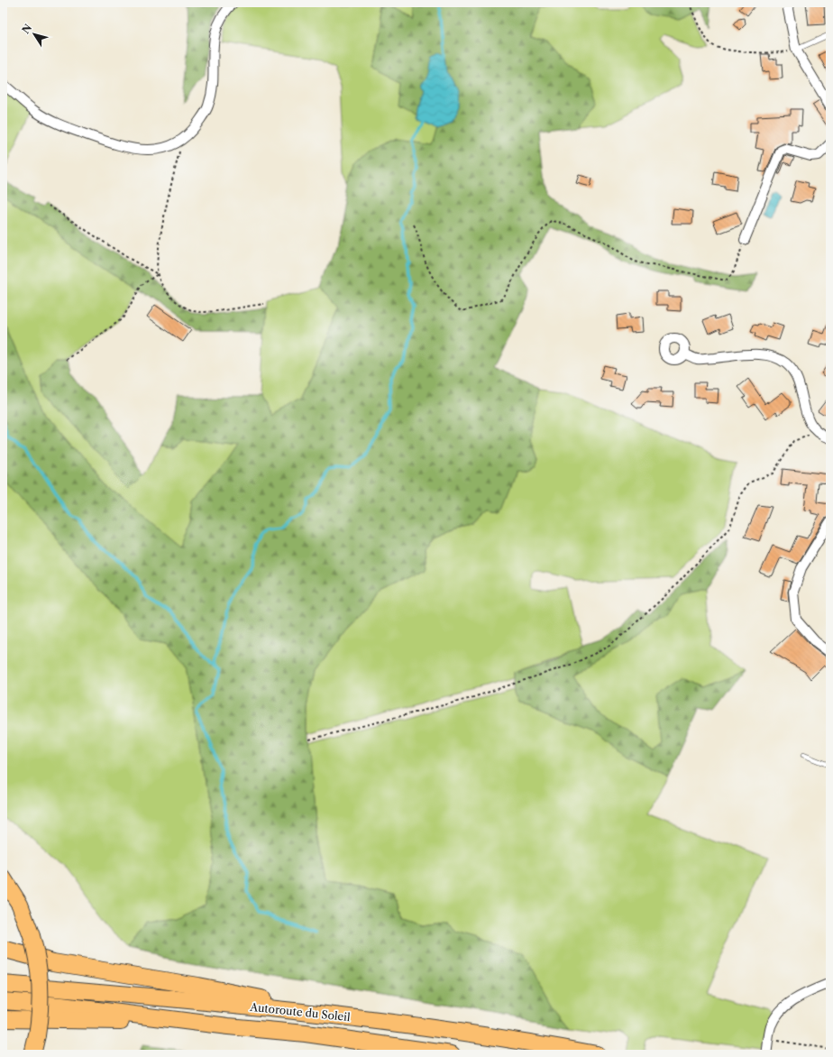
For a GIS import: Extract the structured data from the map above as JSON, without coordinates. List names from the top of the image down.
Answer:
{
  "streets": {
    "highway": ["Autoroute du Soleil"]
  },
  "north": "top left"
}
